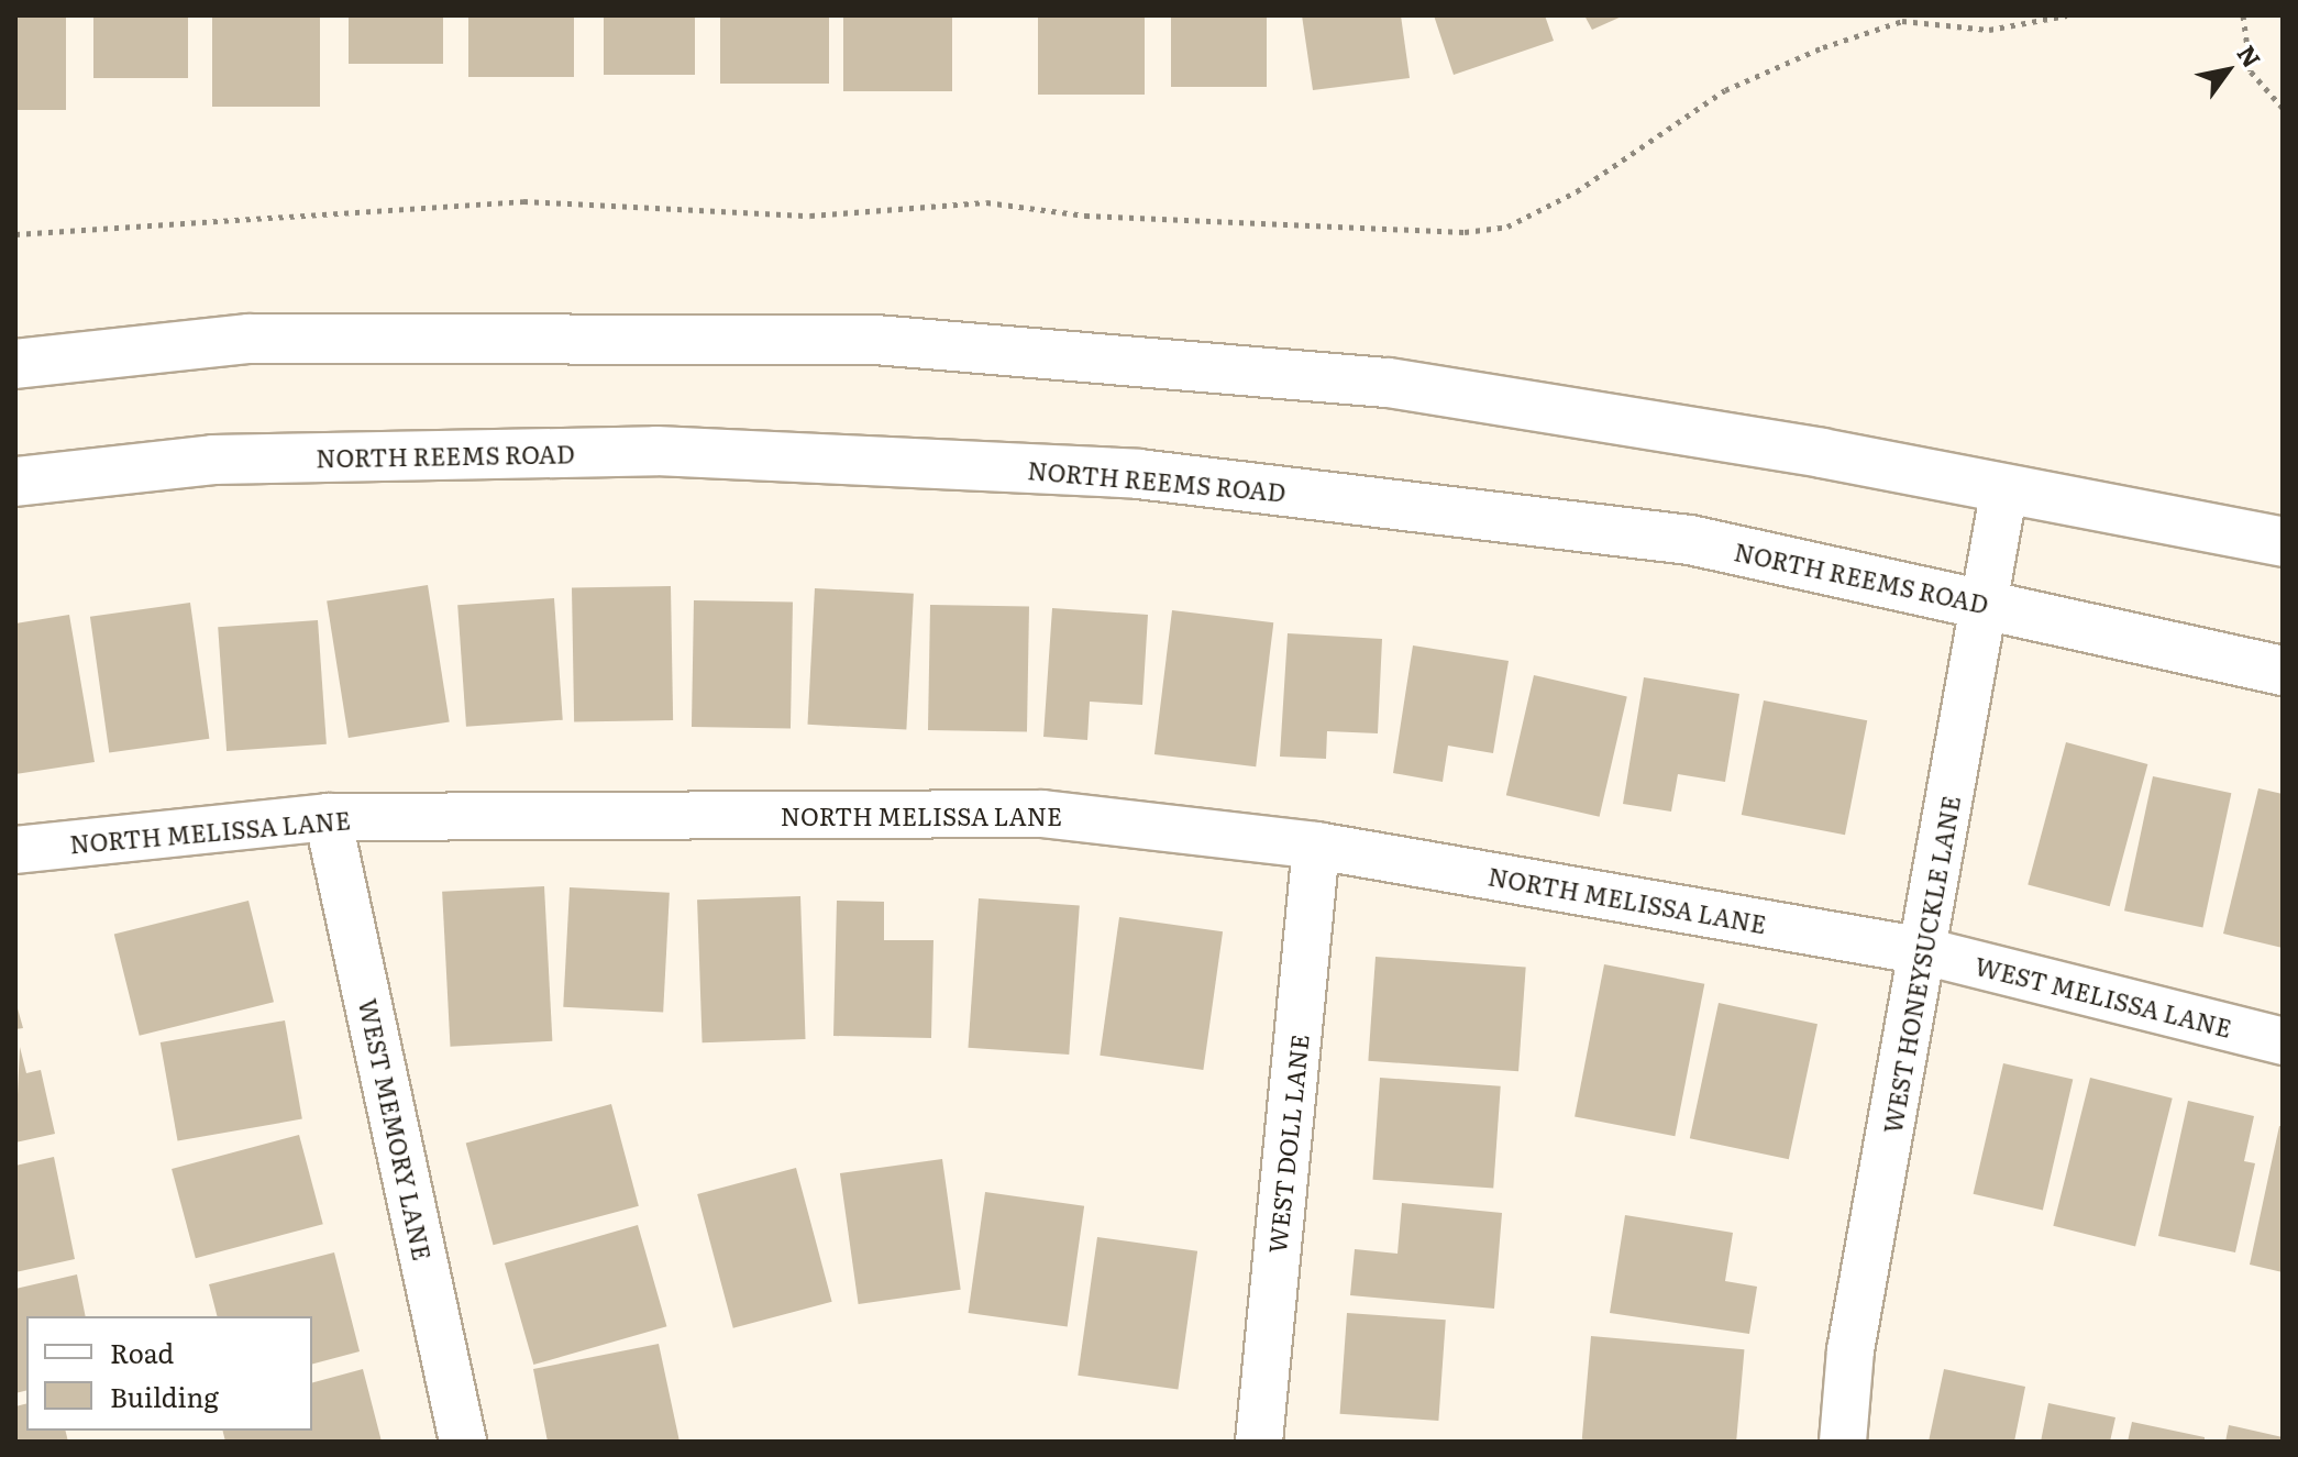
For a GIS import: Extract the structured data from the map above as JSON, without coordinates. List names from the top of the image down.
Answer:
{
  "streets": {
    "main road": ["NORTH REEMS ROAD"],
    "street": [
      "NORTH MELISSA LANE",
      "WEST HONEYSUCKLE LANE",
      "WEST MELISSA LANE",
      "WEST MEMORY LANE",
      "WEST DOLL LANE"
    ]
  },
  "crossings": [
    ["NORTH REEMS ROAD", "WEST HONEYSUCKLE LANE"],
    ["NORTH MELISSA LANE", "WEST HONEYSUCKLE LANE"],
    ["NORTH MELISSA LANE", "WEST MELISSA LANE"],
    ["NORTH MELISSA LANE", "WEST MEMORY LANE"],
    ["NORTH MELISSA LANE", "WEST DOLL LANE"],
    ["WEST HONEYSUCKLE LANE", "WEST MELISSA LANE"]
  ],
  "legend": ["Road", "Building"],
  "north": "top right"
}
